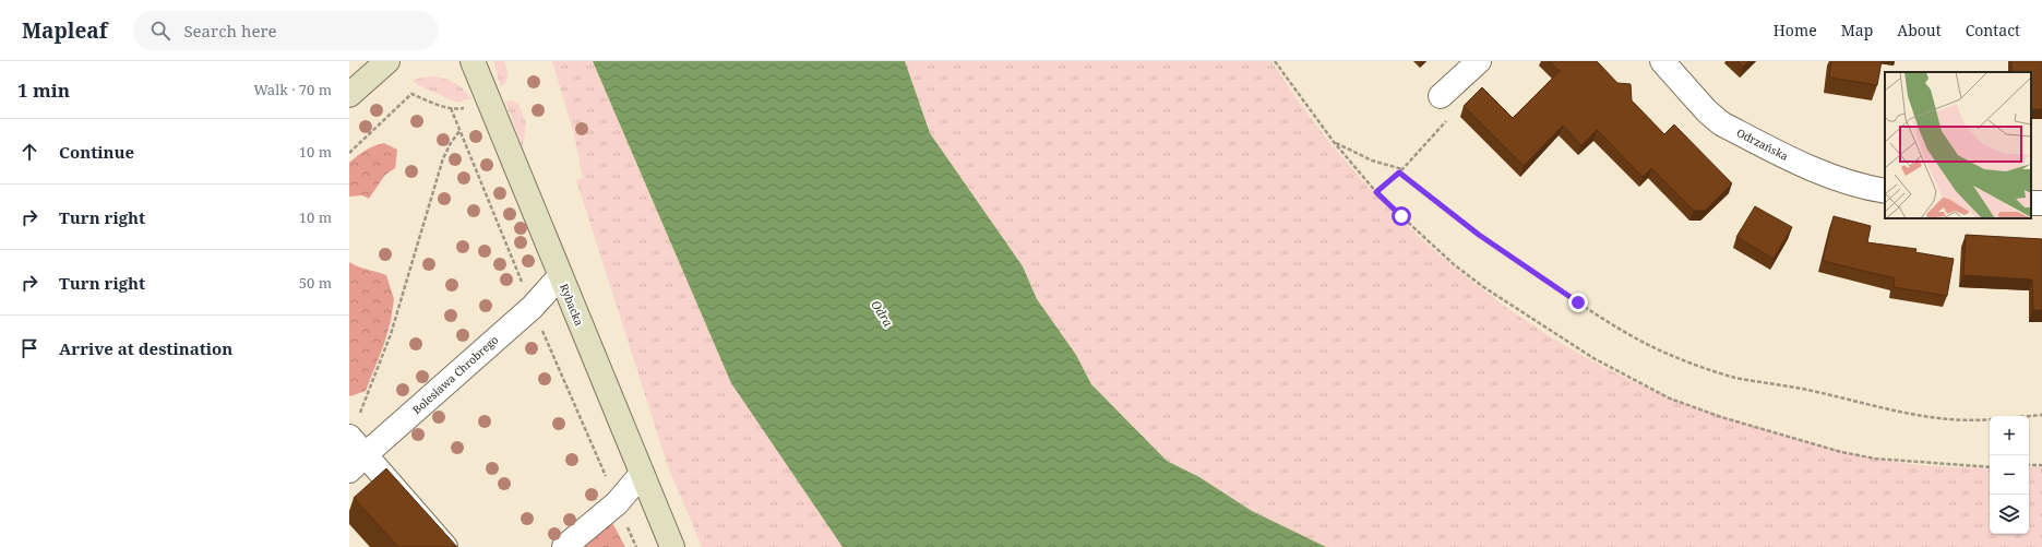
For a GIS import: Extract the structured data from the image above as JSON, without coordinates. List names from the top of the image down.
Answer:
{
  "streets": {
    "street": ["Odrzańska", "Rybacka", "Bolesława Chrobrego"]
  },
  "crossings": [
    ["Rybacka", "Bolesława Chrobrego"]
  ],
  "water": ["Odra"],
  "page": {
    "header": "Mapleaf",
    "search": "Search here",
    "nav": [
      "Home",
      "Map",
      "About",
      "Contact"
    ],
    "heading": ["1 min", "Walk · 70 m"],
    "list": [
      ["Continue", "10 m"],
      ["Turn right", "10 m"],
      ["Turn right", "50 m"],
      "Arrive at destination"
    ],
    "map_buttons": ["+", "−"]
  }
}
